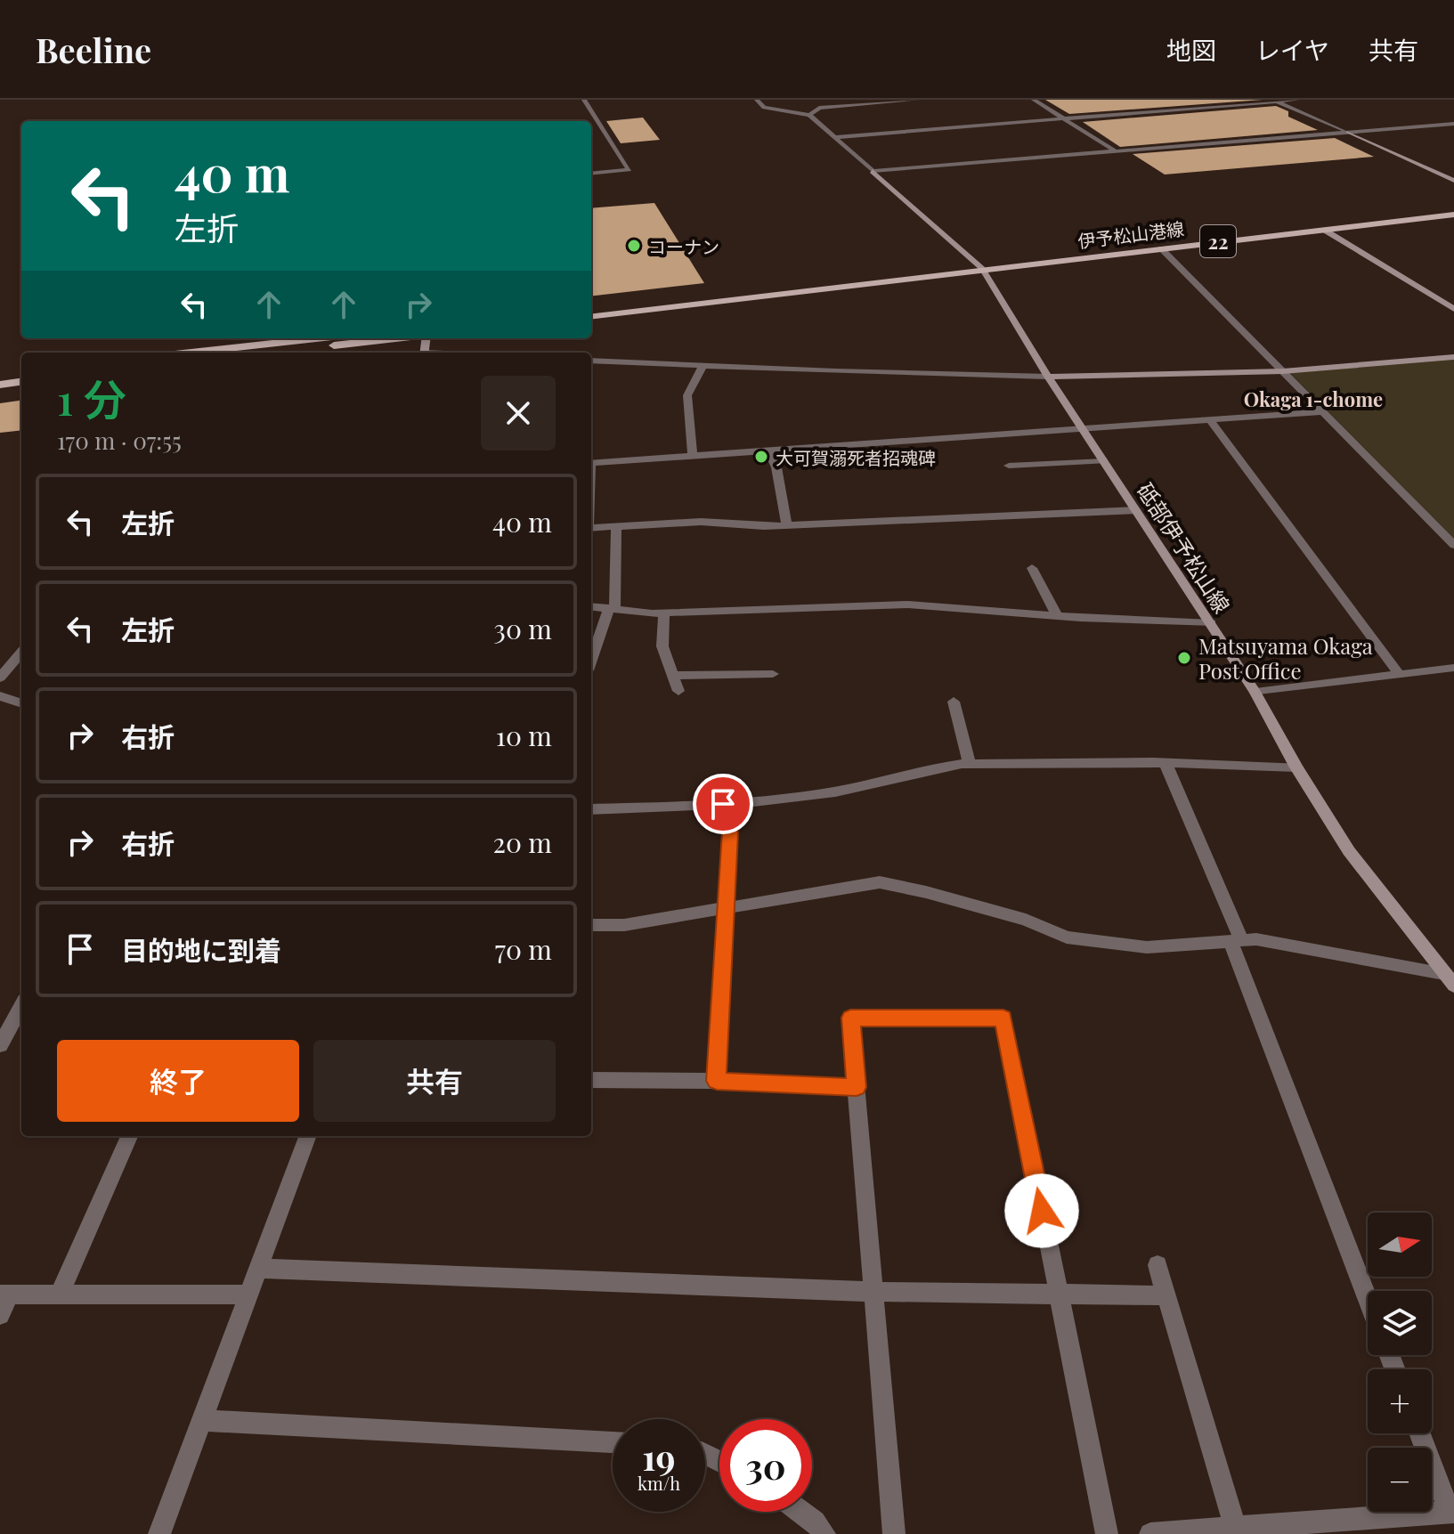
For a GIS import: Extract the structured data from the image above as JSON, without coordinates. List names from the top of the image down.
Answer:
{
  "streets": {
    "main road": ["伊予松山港線", "22"],
    "street": ["砥部伊予松山線"]
  },
  "crossings": [
    ["伊予松山港線", "砥部伊予松山線"]
  ],
  "districts": ["Okaga 1-chome"],
  "places": ["コーナン", "大可賀溺死者招魂碑", "Matsuyama Okaga Post Office"],
  "north": "right",
  "page": {
    "header": "Beeline",
    "nav": ["地図", "レイヤ", "共有"],
    "turn": ["40 m", "左折"],
    "heading": ["1 分", "170 m · 07:55"],
    "list": [
      {
        "name": "左折",
        "value": "40 m"
      },
      {
        "name": "左折",
        "value": "30 m"
      },
      {
        "name": "右折",
        "value": "10 m"
      },
      {
        "name": "右折",
        "value": "20 m"
      },
      {
        "name": "目的地に到着",
        "value": "70 m"
      }
    ],
    "buttons": ["終了", "共有"],
    "map_buttons": ["+", "−"],
    "speed": "19 km/h",
    "limit": "30"
  }
}
